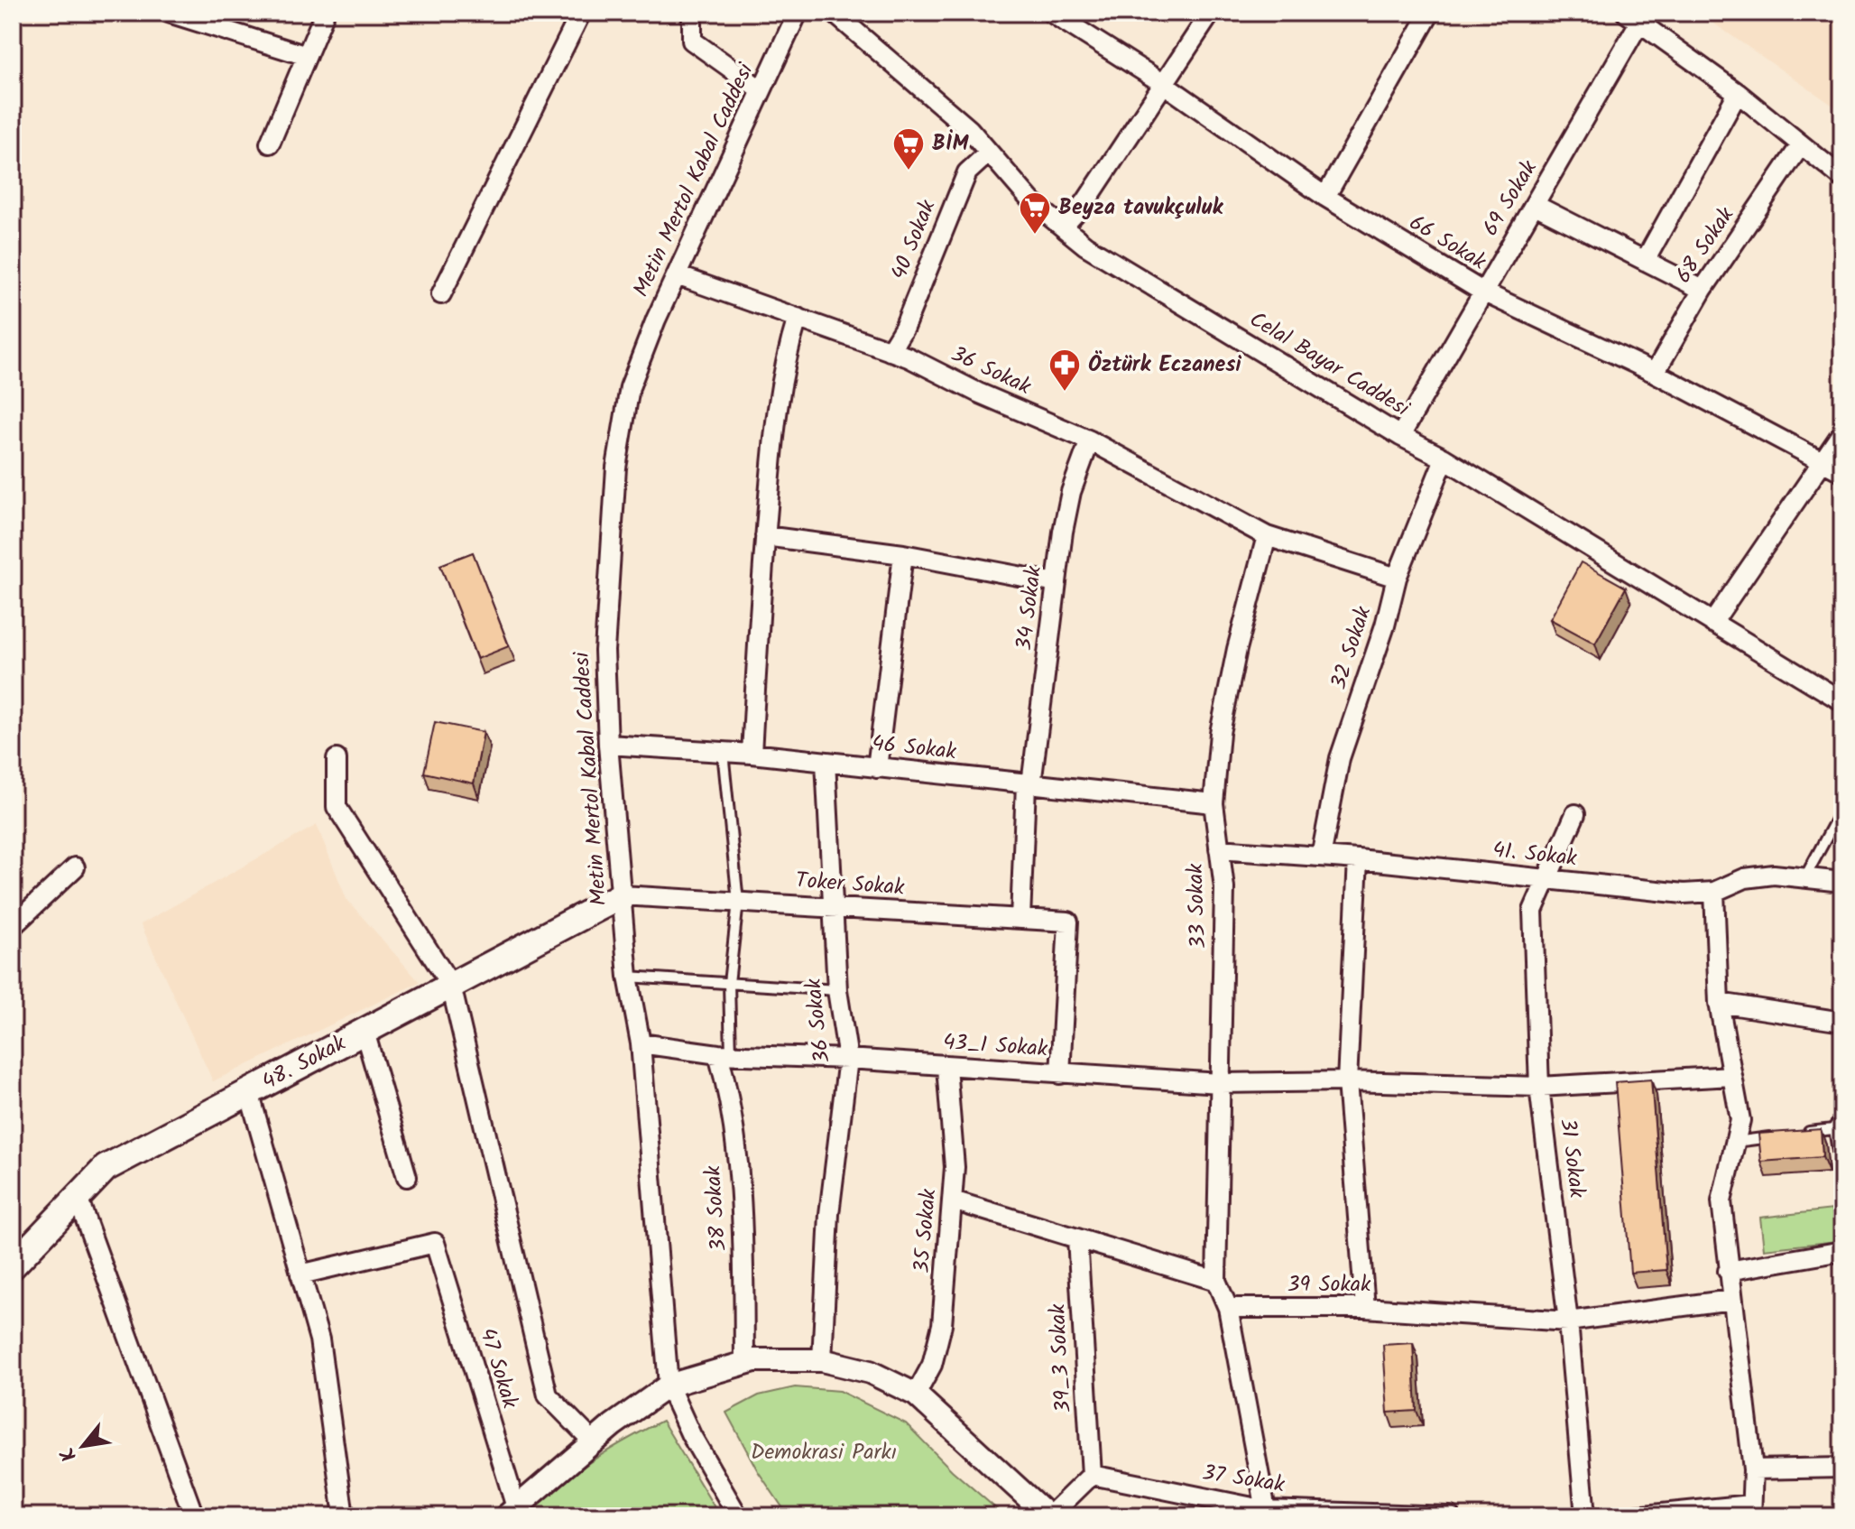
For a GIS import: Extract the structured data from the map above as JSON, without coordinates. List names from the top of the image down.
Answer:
{
  "streets": {
    "main road": ["48. Sokak"],
    "street": [
      "Metin Mertol Kabal Caddesi",
      "69 Sokak",
      "40 Sokak",
      "66 Sokak",
      "68 Sokak",
      "Celal Bayar Caddesi",
      "36 Sokak",
      "34 Sokak",
      "32 Sokak",
      "46 Sokak",
      "41. Sokak",
      "Toker Sokak",
      "33 Sokak",
      "43_1 Sokak",
      "31 Sokak",
      "38 Sokak",
      "35 Sokak",
      "39 Sokak",
      "39_3 Sokak",
      "47 Sokak",
      "37 Sokak"
    ]
  },
  "crossings": [
    ["Metin Mertol Kabal Caddesi", "36 Sokak"],
    ["Metin Mertol Kabal Caddesi", "46 Sokak"],
    ["Metin Mertol Kabal Caddesi", "Toker Sokak"],
    ["Metin Mertol Kabal Caddesi", "43_1 Sokak"],
    ["Metin Mertol Kabal Caddesi", "48. Sokak"],
    ["69 Sokak", "66 Sokak"],
    ["69 Sokak", "Celal Bayar Caddesi"],
    ["40 Sokak", "Celal Bayar Caddesi"],
    ["40 Sokak", "36 Sokak"],
    ["66 Sokak", "68 Sokak"],
    ["Celal Bayar Caddesi", "32 Sokak"],
    ["36 Sokak", "34 Sokak"],
    ["36 Sokak", "32 Sokak"],
    ["36 Sokak", "46 Sokak"],
    ["36 Sokak", "Toker Sokak"],
    ["36 Sokak", "33 Sokak"],
    ["36 Sokak", "43_1 Sokak"],
    ["34 Sokak", "46 Sokak"],
    ["34 Sokak", "Toker Sokak"],
    ["32 Sokak", "41. Sokak"],
    ["46 Sokak", "33 Sokak"],
    ["41. Sokak", "33 Sokak"],
    ["41. Sokak", "31 Sokak"],
    ["Toker Sokak", "43_1 Sokak"],
    ["Toker Sokak", "48. Sokak"],
    ["33 Sokak", "43_1 Sokak"],
    ["43_1 Sokak", "31 Sokak"],
    ["43_1 Sokak", "38 Sokak"],
    ["43_1 Sokak", "35 Sokak"],
    ["31 Sokak", "39 Sokak"],
    ["39_3 Sokak", "37 Sokak"]
  ],
  "parks": ["Demokrasi Parkı"],
  "places": {
    "supermarket": ["BİM", "Beyza tavukçuluk"],
    "pharmacy": ["Öztürk Eczanesi"]
  },
  "north": "bottom left"
}
